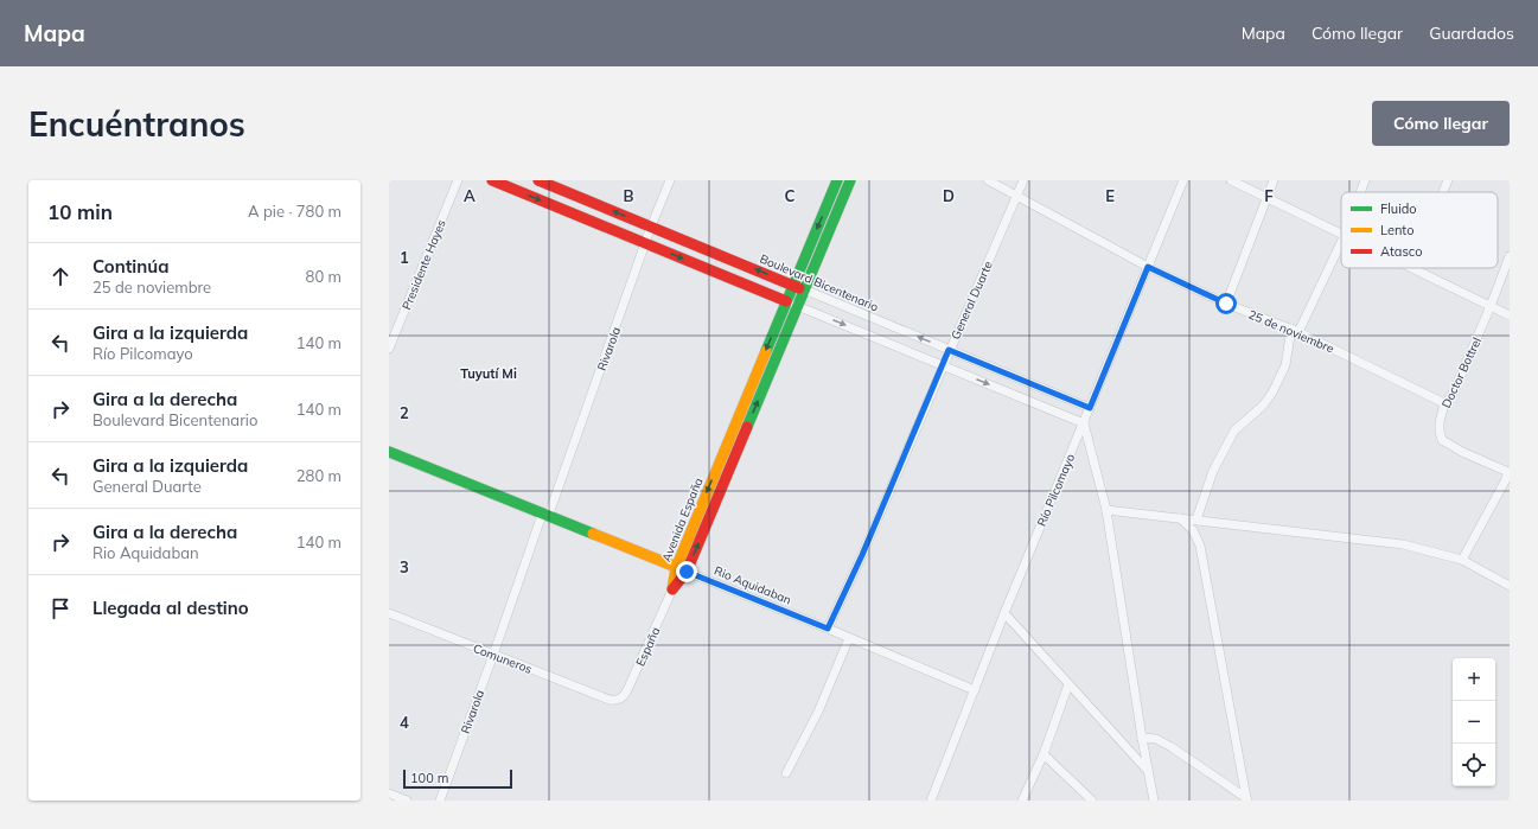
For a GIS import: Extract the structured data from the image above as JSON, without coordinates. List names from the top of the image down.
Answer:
{
  "streets": {
    "street": [
      "Presidente Hayes",
      "Boulevard Bicentenario",
      "General Duarte",
      "25 de noviembre",
      "Rivarola",
      "Doctor Bottrel",
      "Río Pilcomayo",
      "Avenida España",
      "Rio Aquidaban",
      "España",
      "Comuneros"
    ]
  },
  "crossings": [
    ["Boulevard Bicentenario", "General Duarte"],
    ["Boulevard Bicentenario", "Rivarola"],
    ["Boulevard Bicentenario", "Río Pilcomayo"],
    ["Boulevard Bicentenario", "Avenida España"],
    ["General Duarte", "25 de noviembre"],
    ["General Duarte", "Rio Aquidaban"],
    ["25 de noviembre", "Doctor Bottrel"],
    ["25 de noviembre", "Río Pilcomayo"],
    ["Rivarola", "Rio Aquidaban"],
    ["Rivarola", "Comuneros"],
    ["Río Pilcomayo", "Rio Aquidaban"],
    ["Avenida España", "Rio Aquidaban"],
    ["Avenida España", "España"],
    ["España", "Comuneros"]
  ],
  "districts": ["Tuyutí Mi"],
  "legend": ["Fluido", "Lento", "Atasco"],
  "scale_bar": "100 m",
  "page": {
    "header": "Mapa",
    "nav": ["Mapa", "Cómo llegar", "Guardados"],
    "buttons": "Cómo llegar",
    "title": "Encuéntranos",
    "heading": ["10 min", "A pie · 780 m"],
    "list": [
      ["Continúa", "25 de noviembre", "80 m"],
      ["Gira a la izquierda", "Río Pilcomayo", "140 m"],
      ["Gira a la derecha", "Boulevard Bicentenario", "140 m"],
      ["Gira a la izquierda", "General Duarte", "280 m"],
      ["Gira a la derecha", "Rio Aquidaban", "140 m"],
      "Llegada al destino"
    ],
    "map_buttons": ["+", "−"],
    "scale": "100 m"
  },
  "grid": {
    "columns": [
      "A",
      "B",
      "C",
      "D",
      "E",
      "F"
    ],
    "rows": [
      "1",
      "2",
      "3",
      "4"
    ]
  }
}
